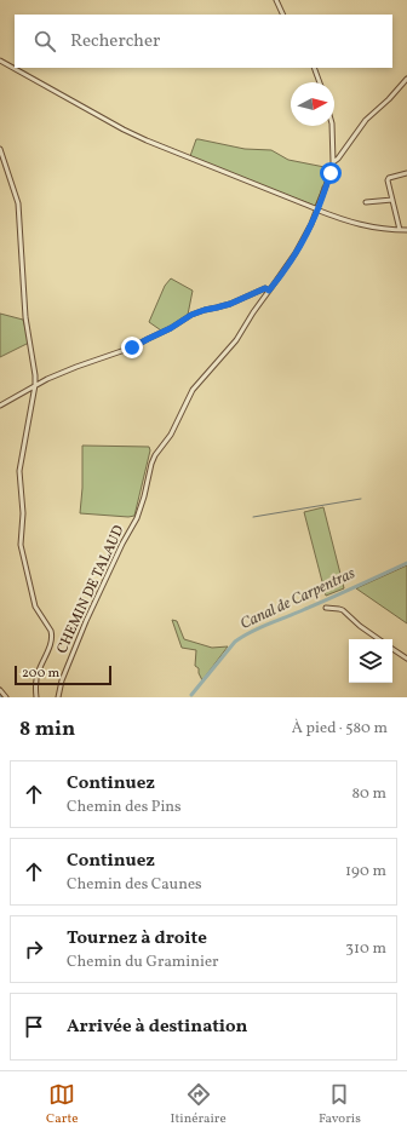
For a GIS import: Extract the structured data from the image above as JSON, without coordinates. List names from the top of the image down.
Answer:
{
  "streets": {
    "street": ["CHEMIN DE TALAUD"]
  },
  "water": ["Canal de Carpentras"],
  "scale_bar": "200 m",
  "north": "right",
  "page": {
    "search": "Rechercher",
    "scale": "200 m",
    "heading": ["8 min", "À pied · 580 m"],
    "list": [
      ["Continuez", "Chemin des Pins", "80 m"],
      ["Continuez", "Chemin des Caunes", "190 m"],
      ["Tournez à droite", "Chemin du Graminier", "310 m"],
      "Arrivée à destination"
    ],
    "nav": ["Carte", "Itinéraire", "Favoris"]
  }
}
